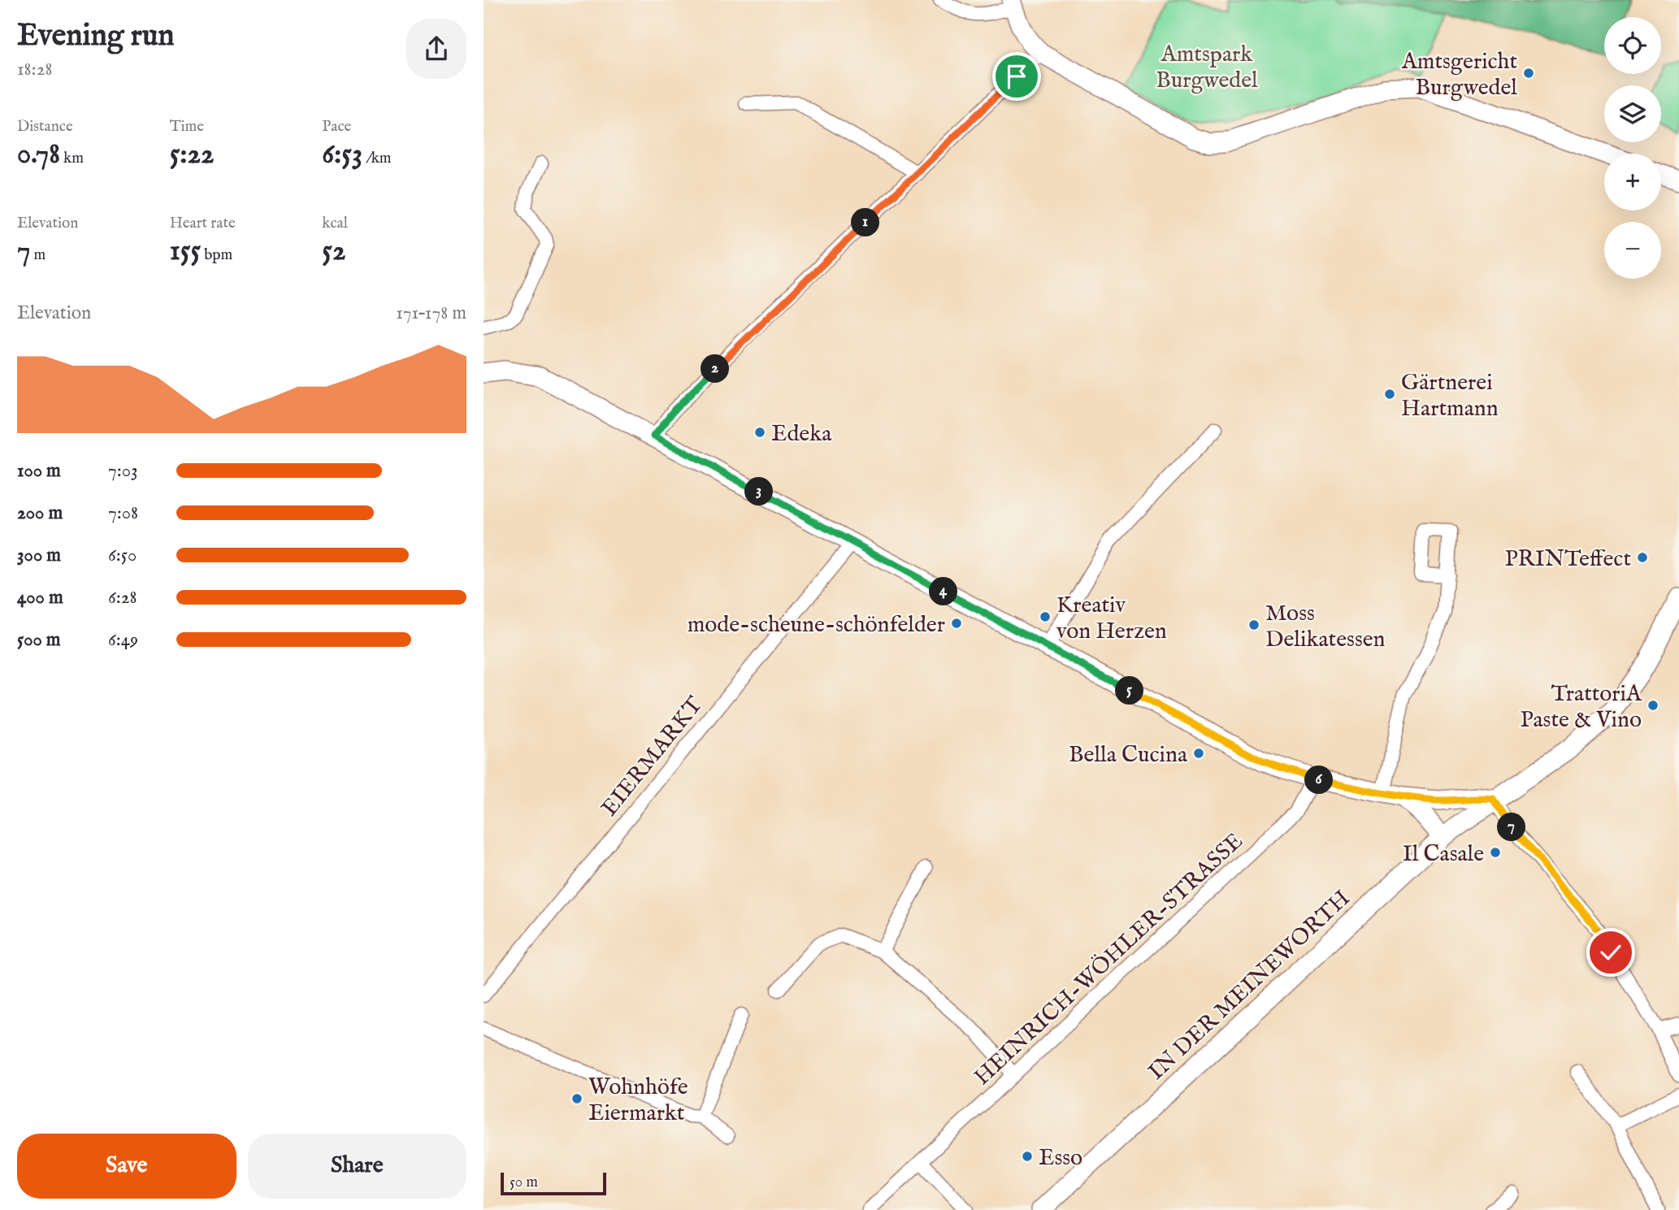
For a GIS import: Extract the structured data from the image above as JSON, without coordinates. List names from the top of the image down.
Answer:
{
  "streets": {
    "main road": ["IN DER MEINEWORTH"],
    "street": ["EIERMARKT", "HEINRICH-WÖHLER-STRASSE"]
  },
  "parks": ["Amtspark Burgwedel"],
  "places": [
    "Amtsgericht Burgwedel",
    "Gärtnerei Hartmann",
    "Edeka",
    "PRINTeffect",
    "Kreativ von Herzen",
    "mode-scheune-schönfelder",
    "Moss Delikatessen",
    "TrattoriA Paste & Vino",
    "Bella Cucina",
    "Il Casale",
    "Wohnhöfe Eiermarkt",
    "Esso"
  ],
  "scale_bar": "50 m",
  "page": {
    "heading": ["Evening run", "18:28"],
    "map_buttons": ["+", "−"],
    "stats": [
      ["Distance", "0.78 km"],
      ["Time", "5:22"],
      ["Pace", "6:53 /km"],
      ["Elevation", "7 m"],
      ["Heart rate", "155 bpm"],
      ["kcal", "52"]
    ],
    "pins": [
      "1",
      "2",
      "3",
      "4",
      "5",
      "6",
      "7"
    ],
    "chart": ["Elevation", "171–178 m"],
    "list": [
      {
        "name": "100 m",
        "note": "7:03"
      },
      {
        "name": "200 m",
        "note": "7:08"
      },
      {
        "name": "300 m",
        "note": "6:50"
      },
      {
        "name": "400 m",
        "note": "6:28"
      },
      {
        "name": "500 m",
        "note": "6:49"
      }
    ],
    "buttons": ["Save", "Share"],
    "scale": "50 m"
  }
}
